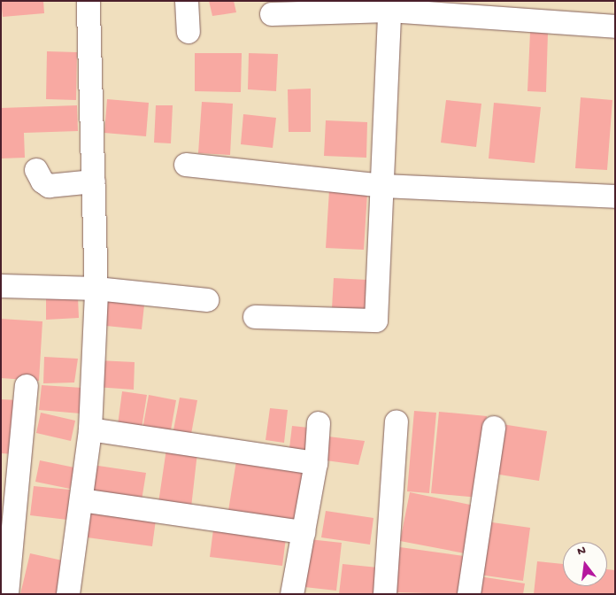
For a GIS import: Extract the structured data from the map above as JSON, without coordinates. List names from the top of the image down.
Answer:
{
  "north": "top"
}
